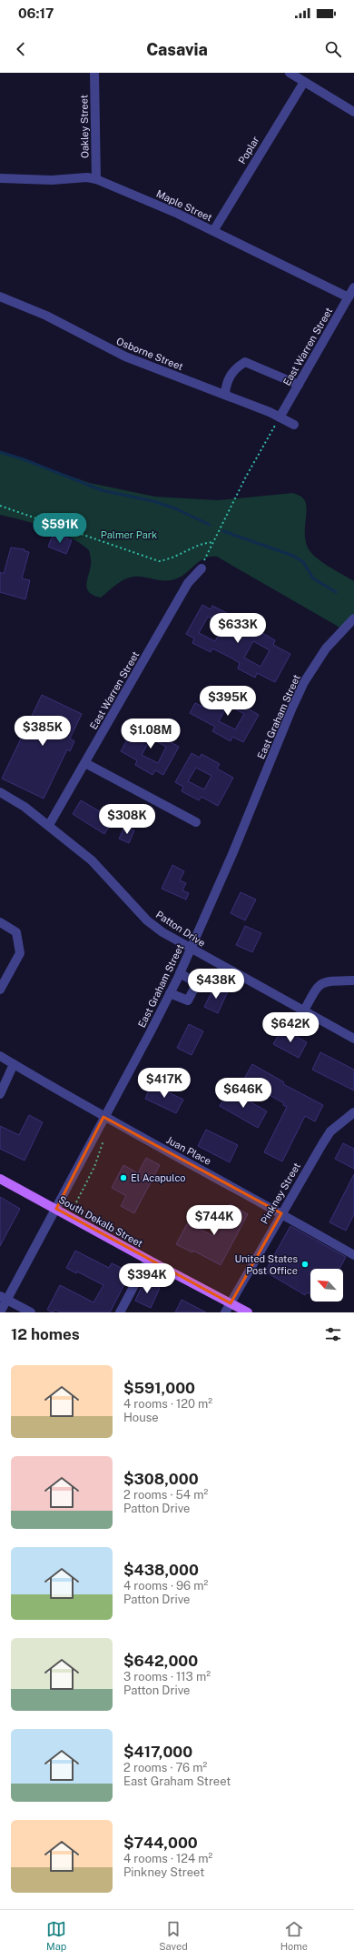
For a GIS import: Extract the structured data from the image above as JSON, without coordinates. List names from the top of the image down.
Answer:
{
  "streets": {
    "main road": ["South Dekalb Street"],
    "street": [
      "Oakley Street",
      "Poplar",
      "Maple Street",
      "East Warren Street",
      "Osborne Street",
      "East Graham Street",
      "Patton Drive",
      "Juan Place",
      "Pinkney Street"
    ]
  },
  "crossings": [
    ["Oakley Street", "Maple Street"],
    ["Poplar", "Maple Street"],
    ["Maple Street", "East Warren Street"],
    ["East Warren Street", "Osborne Street"],
    ["East Warren Street", "Patton Drive"],
    ["East Graham Street", "Patton Drive"],
    ["East Graham Street", "Juan Place"],
    ["East Graham Street", "South Dekalb Street"],
    ["Juan Place", "Pinkney Street"],
    ["Pinkney Street", "South Dekalb Street"]
  ],
  "parks": ["Palmer Park"],
  "places": ["El Acapulco", "United States Post Office"],
  "north": "top left",
  "page": {
    "status": "06:17",
    "header": "Casavia",
    "price": [
      "$591K",
      "$633K",
      "$395K",
      "$385K",
      "$1.08M",
      "$308K",
      "$438K",
      "$642K",
      "$417K",
      "$646K",
      "$744K",
      "$394K"
    ],
    "heading": "12 homes",
    "list": [
      {
        "name": "$591,000",
        "note": "4 rooms · 120 m² · House"
      },
      {
        "name": "$308,000",
        "note": "2 rooms · 54 m² · Patton Drive"
      },
      {
        "name": "$438,000",
        "note": "4 rooms · 96 m² · Patton Drive"
      },
      {
        "name": "$642,000",
        "note": "3 rooms · 113 m² · Patton Drive"
      },
      {
        "name": "$417,000",
        "note": "2 rooms · 76 m² · East Graham Street"
      },
      {
        "name": "$744,000",
        "note": "4 rooms · 124 m² · Pinkney Street"
      }
    ],
    "tabs": ["Map", "Saved", "Home"]
  }
}
